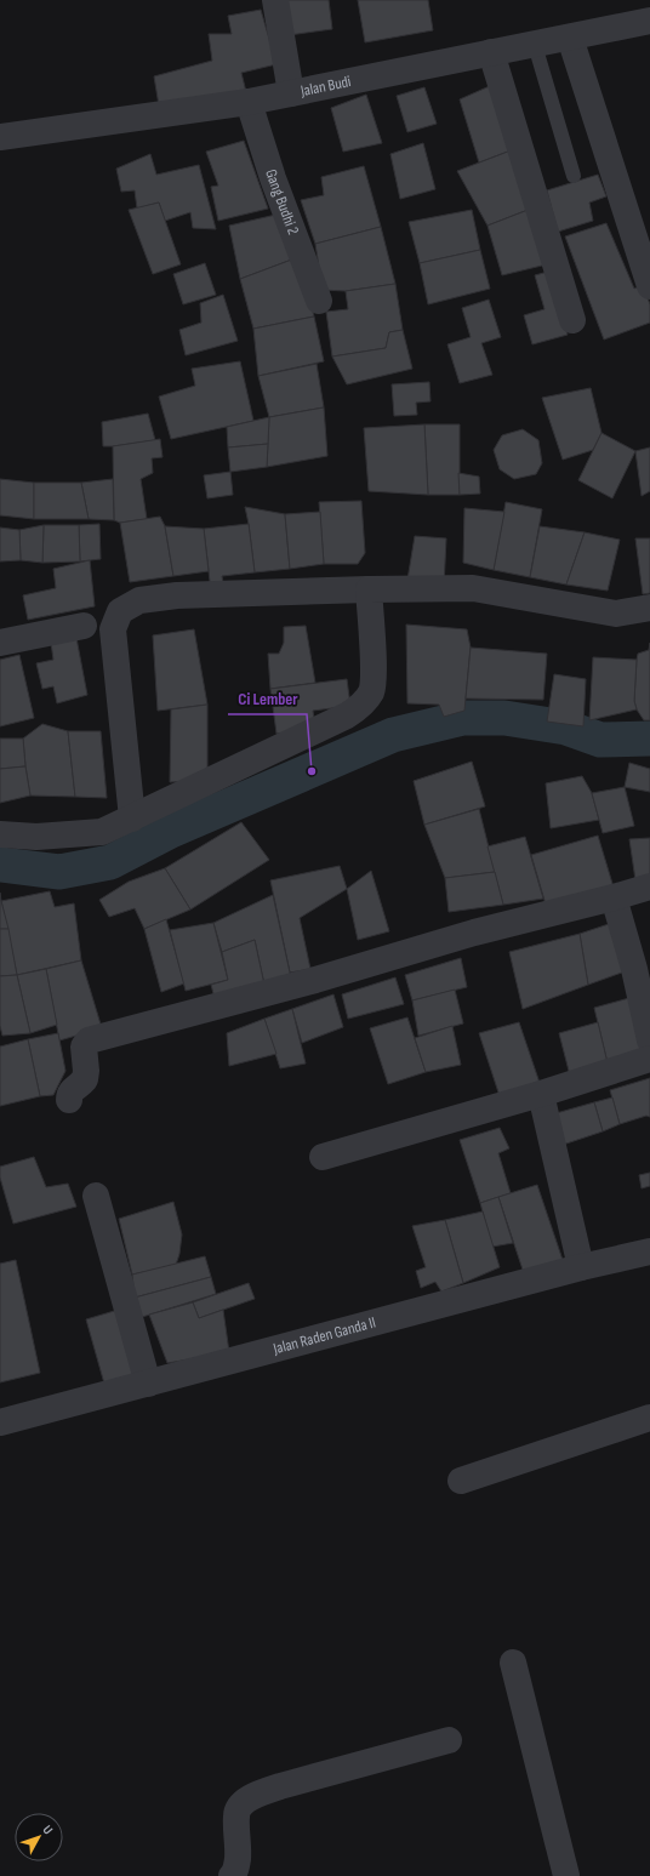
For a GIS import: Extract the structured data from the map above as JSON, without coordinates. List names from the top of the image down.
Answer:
{
  "streets": {
    "street": ["Jalan Budi", "Gang Budhi 2", "Jalan Raden Ganda II"]
  },
  "crossings": [
    ["Jalan Budi", "Gang Budhi 2"]
  ],
  "places": ["Ci Lember"],
  "north": "top right"
}
